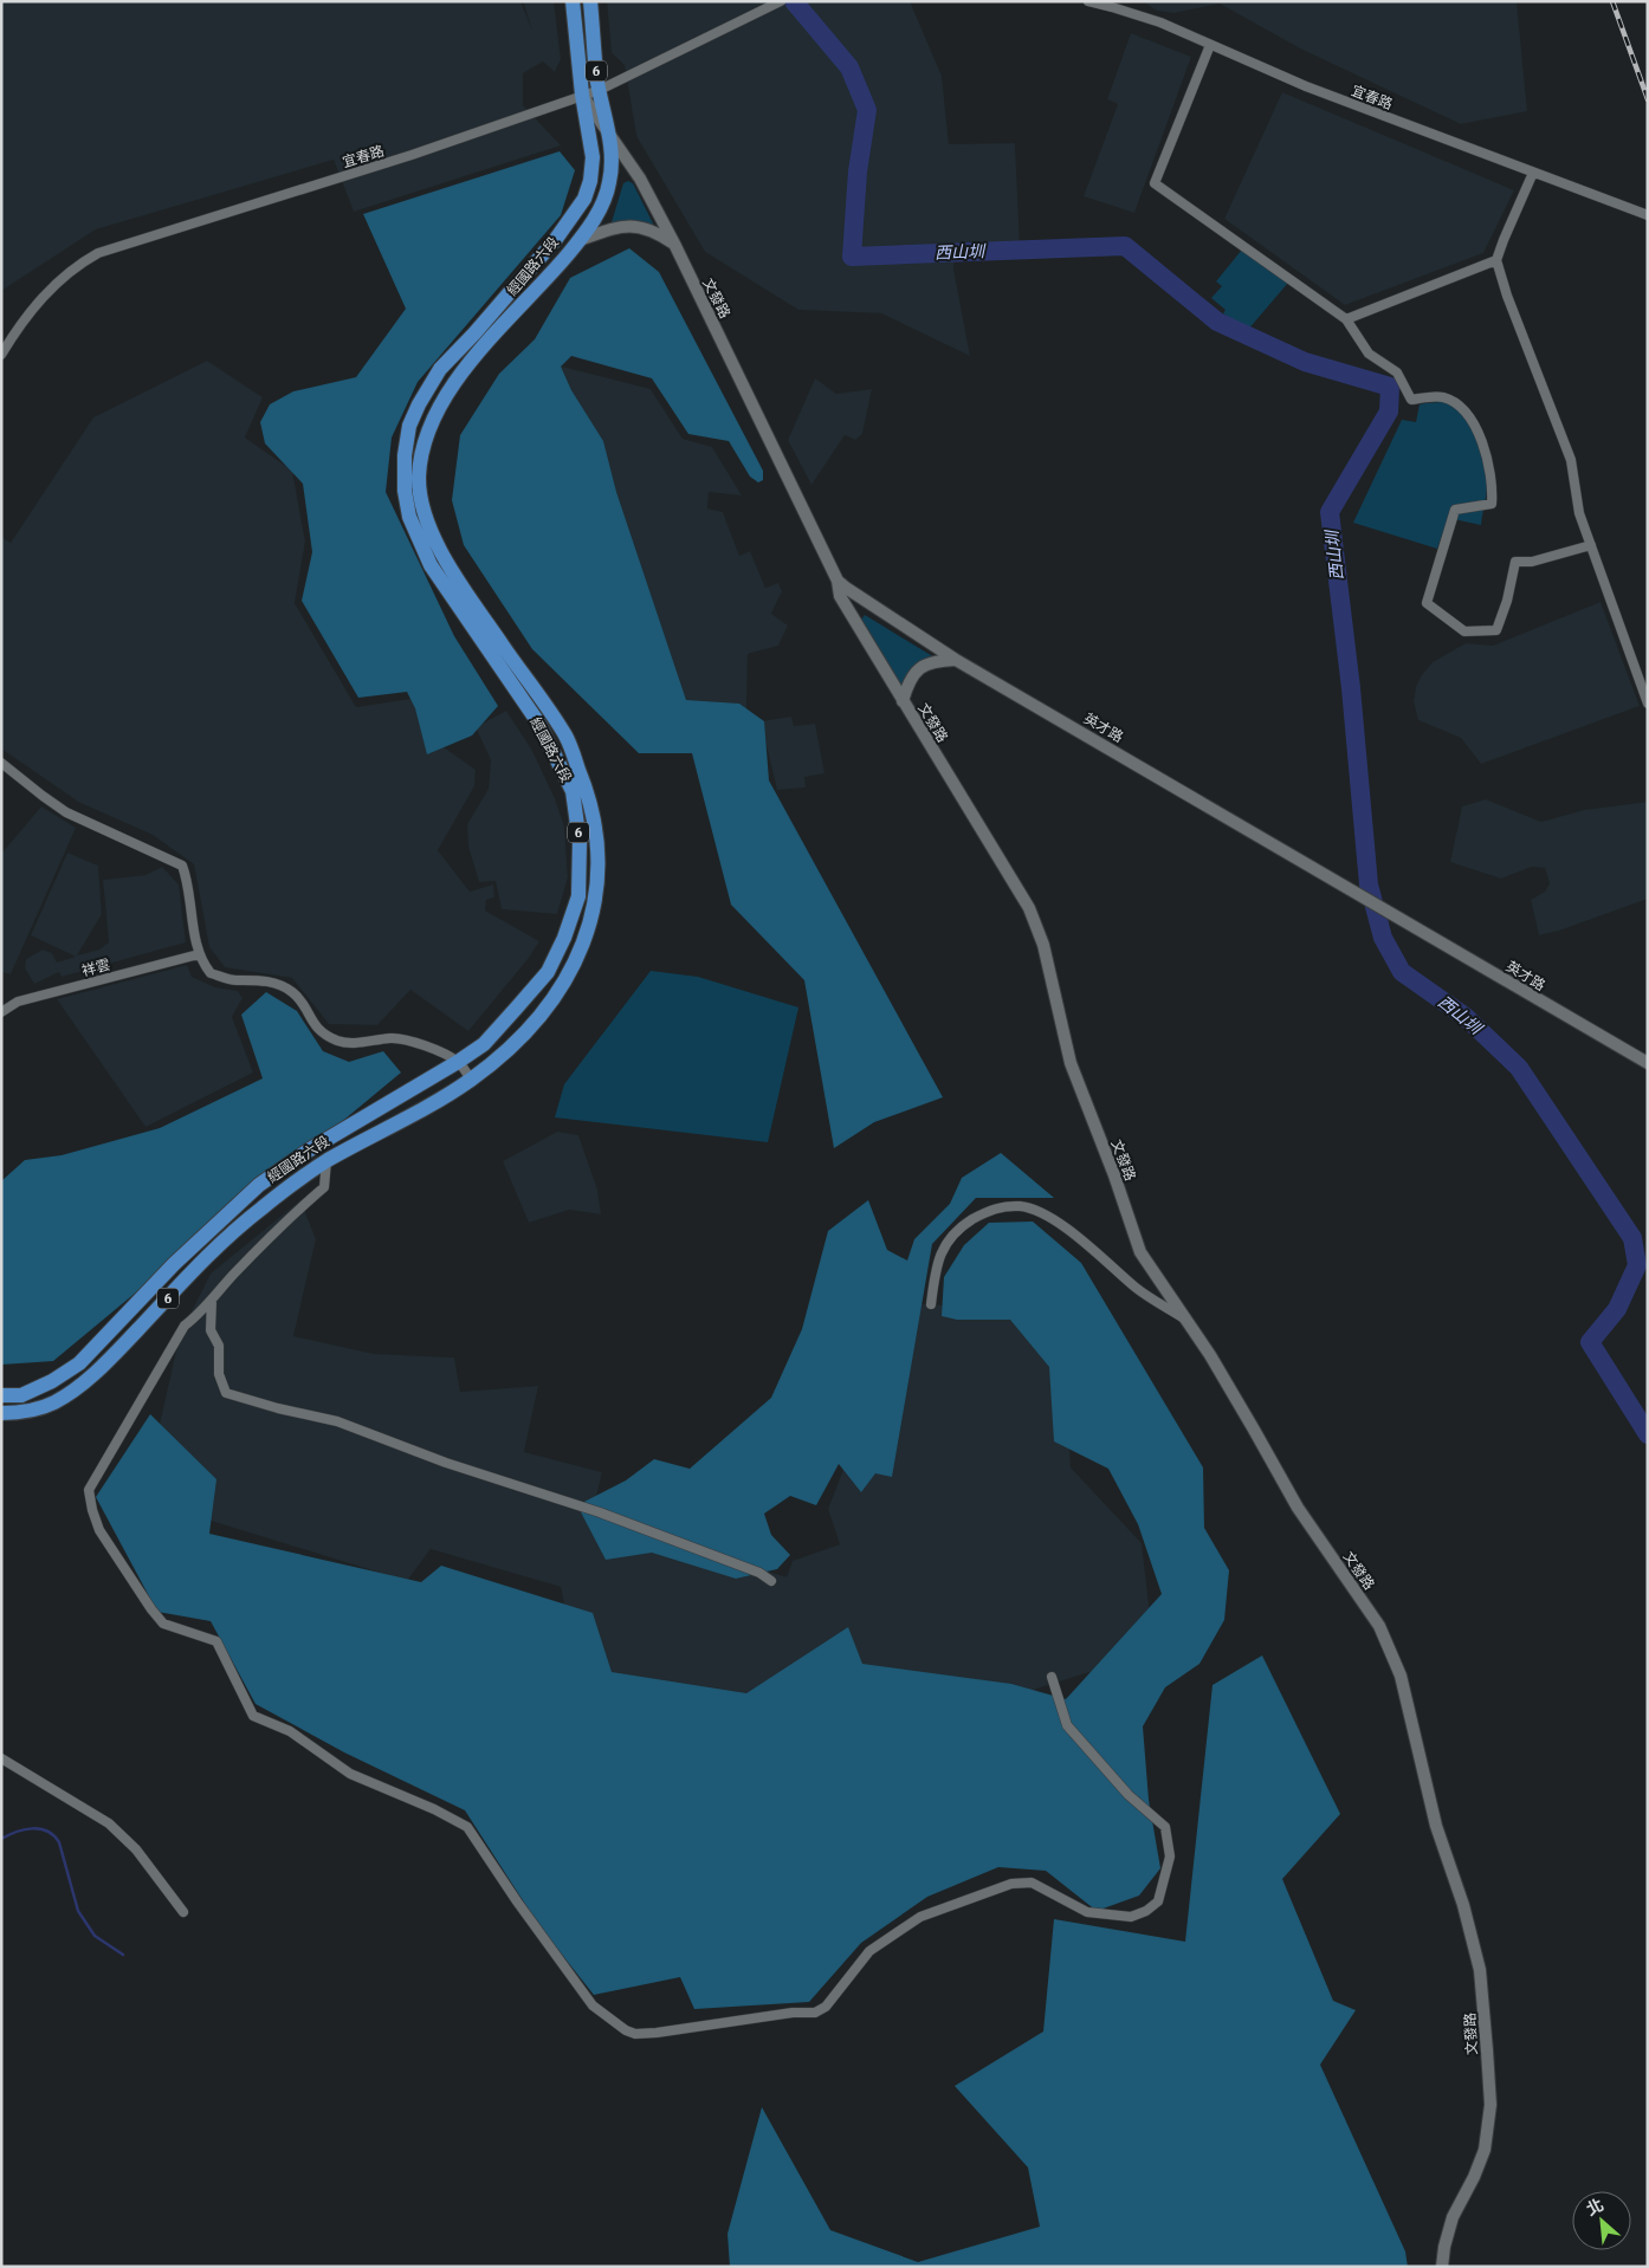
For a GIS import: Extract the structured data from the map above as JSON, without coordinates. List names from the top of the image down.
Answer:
{
  "streets": {
    "main road": ["6", "經國路六段"],
    "street": [
      "宜春路",
      "文發路",
      "英才路",
      "祥雲"
    ]
  },
  "crossings": [
    ["6", "宜春路"],
    ["6", "經國路六段"],
    ["6", "文發路"],
    ["宜春路", "經國路六段"],
    ["宜春路", "文發路"],
    ["經國路六段", "文發路"],
    ["文發路", "英才路"]
  ],
  "water": ["西山圳"],
  "north": "top left"
}
